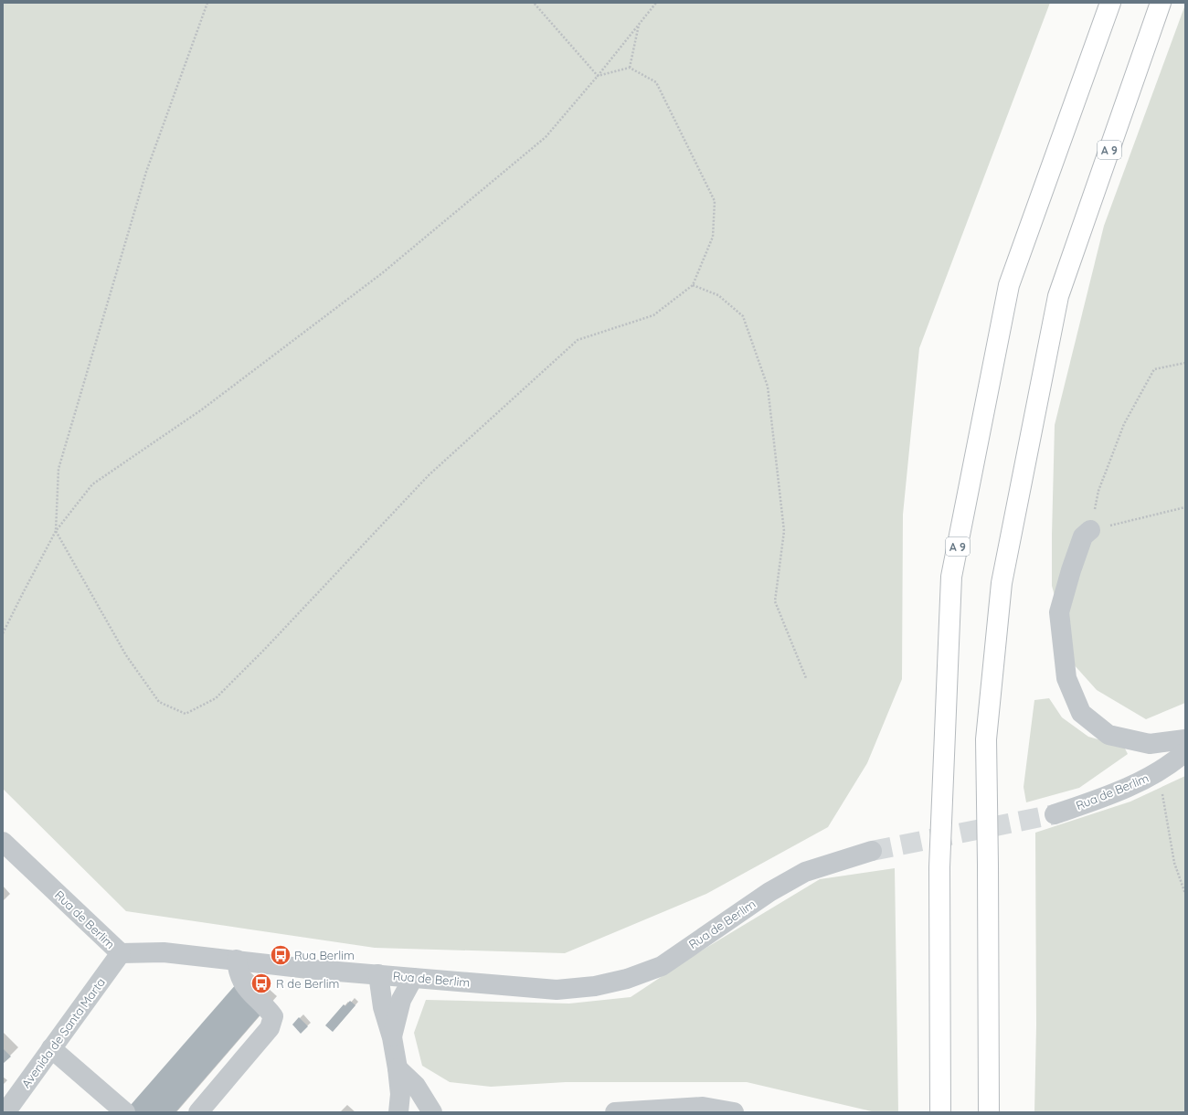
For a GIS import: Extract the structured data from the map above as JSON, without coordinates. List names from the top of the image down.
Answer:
{
  "streets": {
    "highway": ["A 9"],
    "street": ["Rua de Berlim", "Avenida de Santa Marta"]
  },
  "crossings": [
    ["Rua de Berlim", "Avenida de Santa Marta"]
  ],
  "places": {
    "bus stop": ["Rua Berlim", "R de Berlim"]
  }
}
